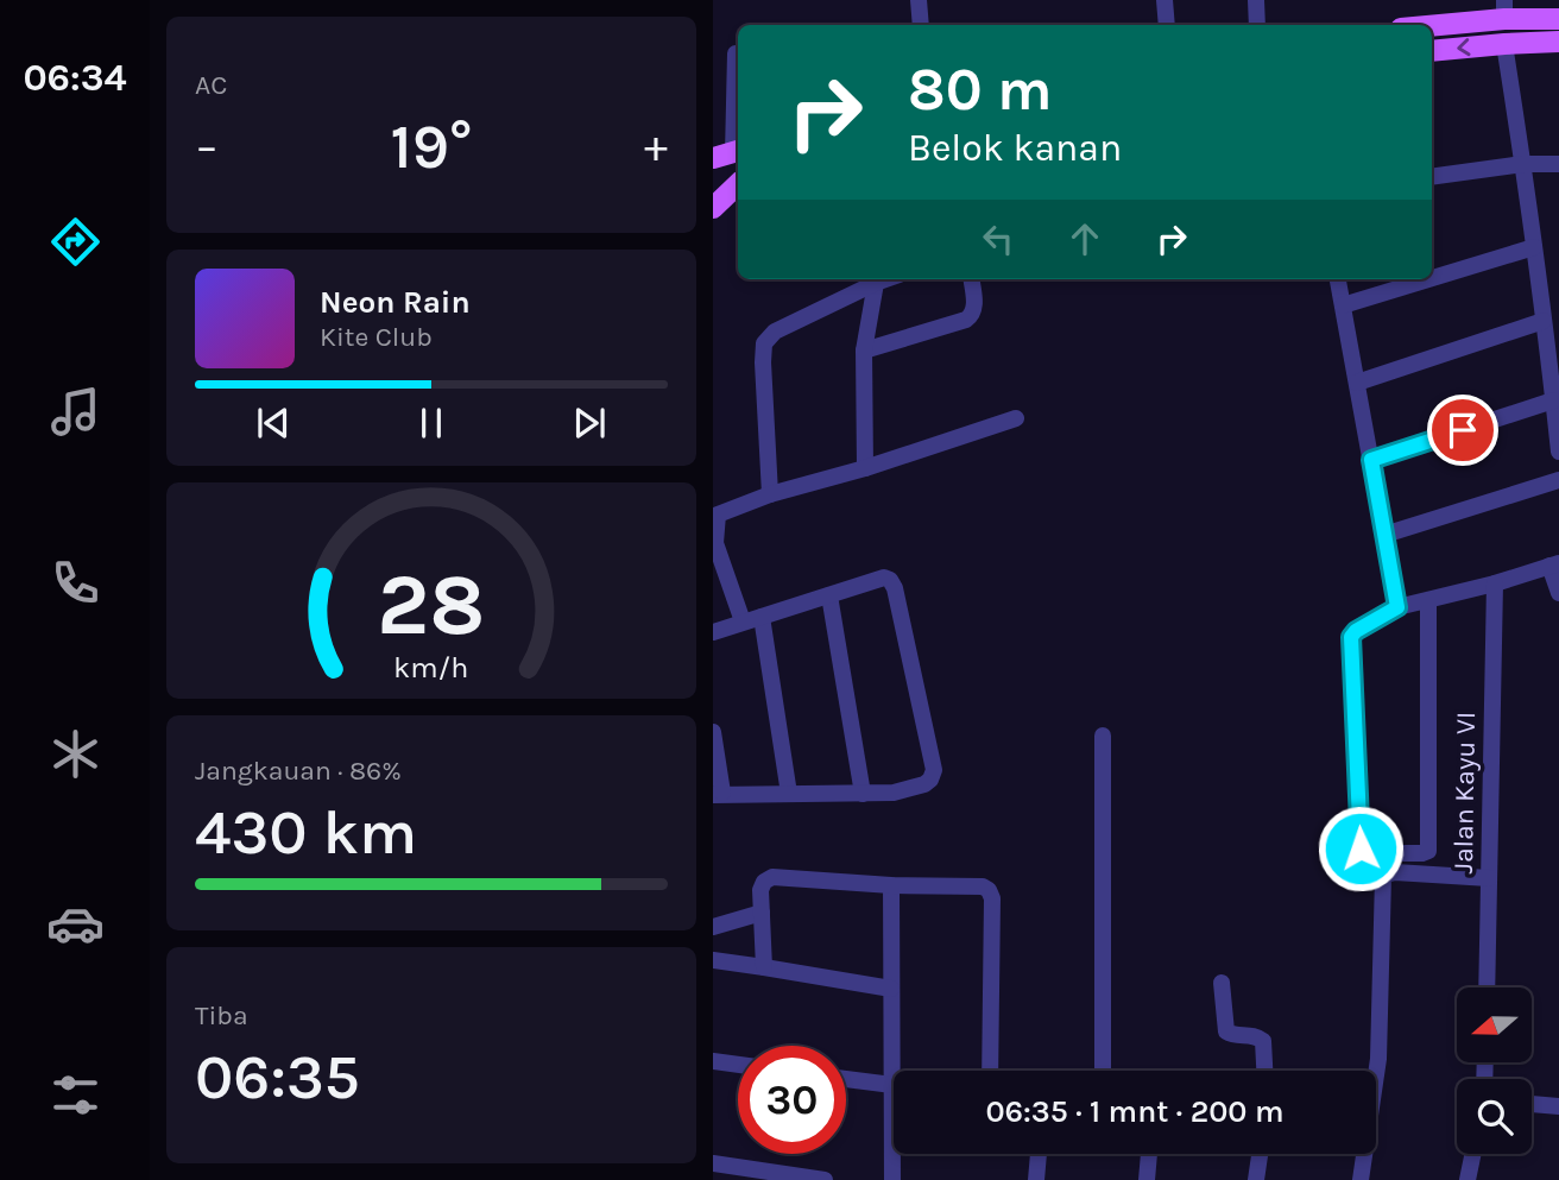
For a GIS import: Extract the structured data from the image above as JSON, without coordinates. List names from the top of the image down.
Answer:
{
  "streets": {
    "street": ["Jalan Kayu VI"]
  },
  "north": "left",
  "page": {
    "tabs": "06:34",
    "tile": [
      "AC",
      ["Jangkauan · 86%", "430 km"],
      ["Tiba", "06:35"]
    ],
    "turn": ["80 m", "Belok kanan"],
    "heat": ["−", "19°", "+"],
    "song": ["Neon Rain", "Kite Club"],
    "limit": "30",
    "trip": "06:35 · 1 mnt · 200 m",
    "gauge": ["28", "km/h"]
  }
}
